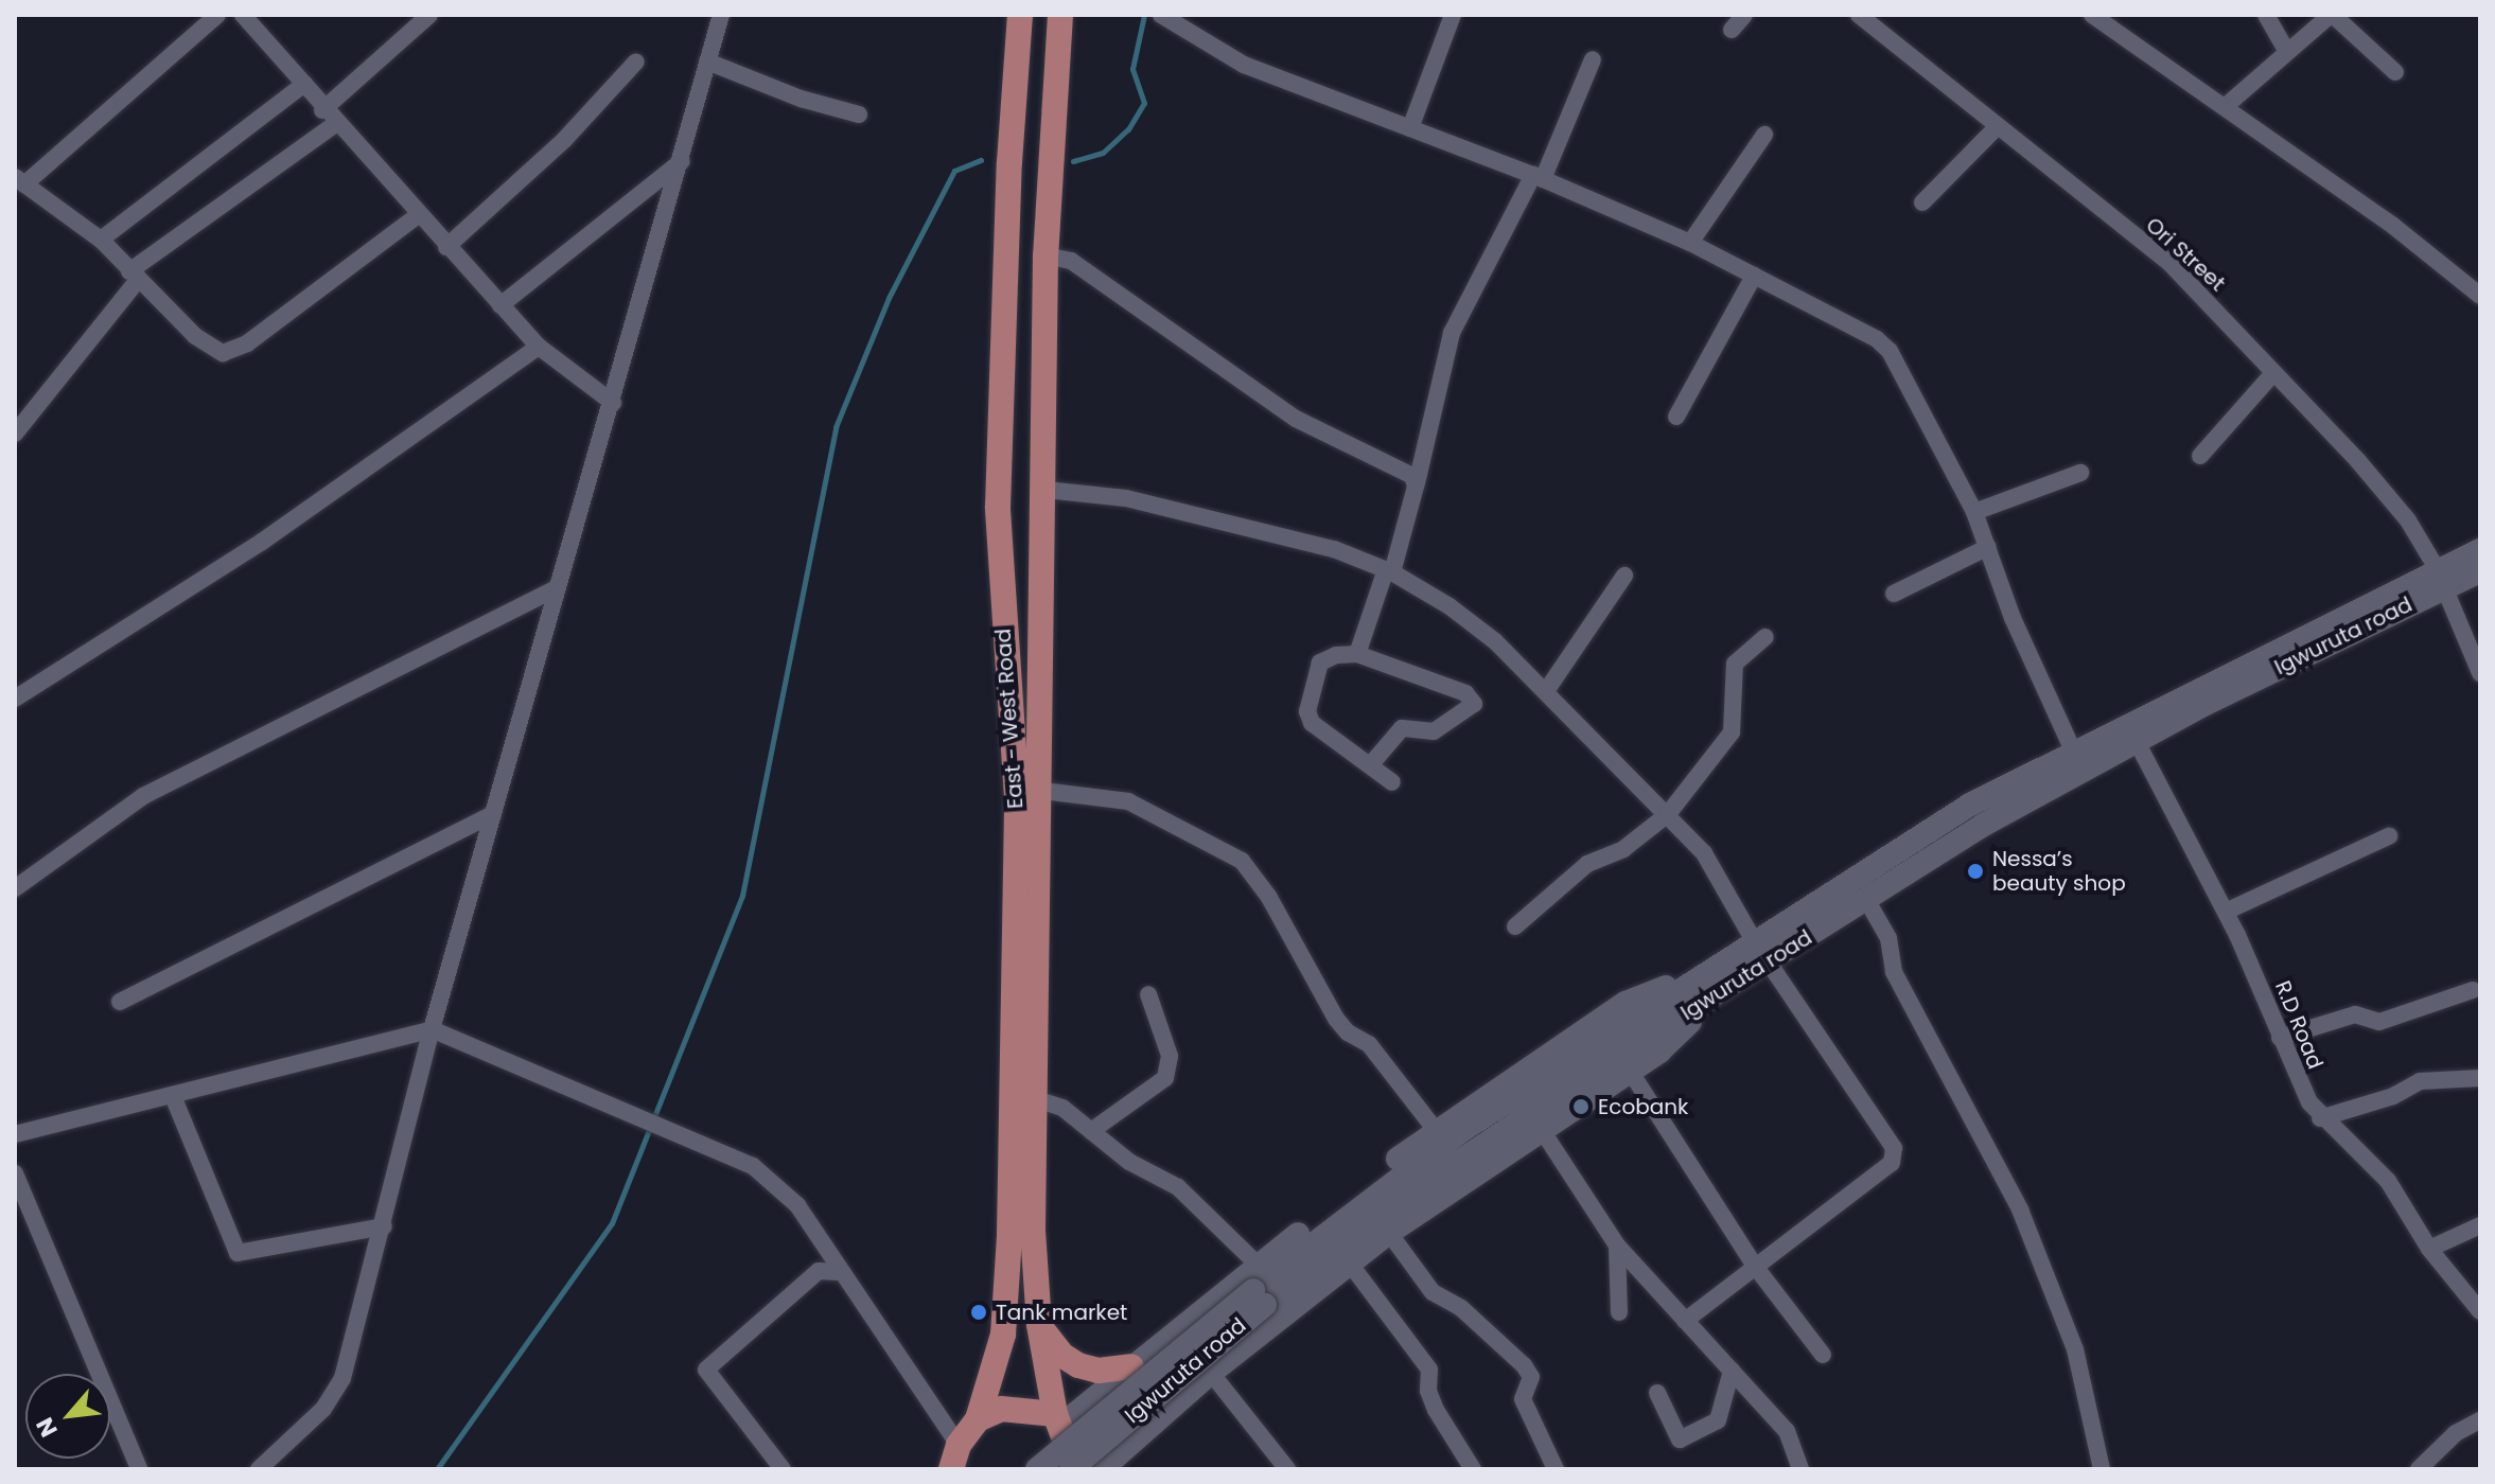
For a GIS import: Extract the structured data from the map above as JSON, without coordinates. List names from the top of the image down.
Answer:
{
  "streets": {
    "main road": ["Igwuruta road", "East - West Road"],
    "street": ["Ori Street", "R.D Road"]
  },
  "crossings": [
    ["Ori Street", "Igwuruta road"],
    ["Igwuruta road", "East - West Road"],
    ["Igwuruta road", "R.D Road"]
  ],
  "places": ["Nessa’s beauty shop", "Ecobank", "Tank market"],
  "north": "bottom left"
}
